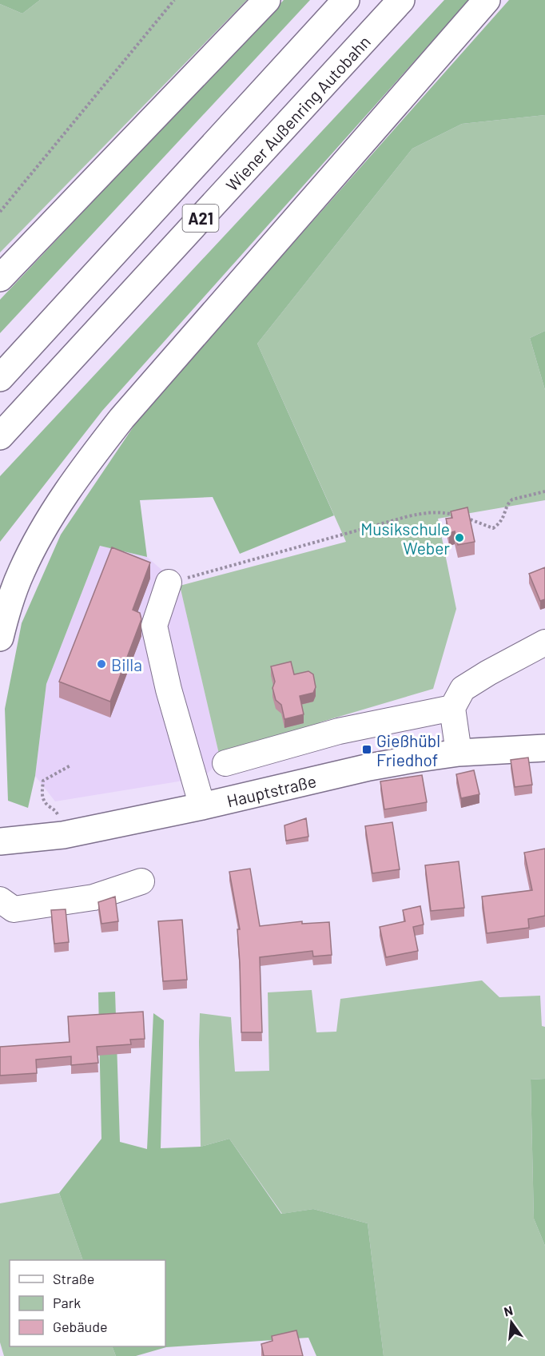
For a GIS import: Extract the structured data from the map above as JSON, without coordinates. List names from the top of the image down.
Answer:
{
  "streets": {
    "main road": ["Wiener Außenring Autobahn", "A21", "Hauptstraße"]
  },
  "places": {
    "other": ["Musikschule Weber", "Billa"],
    "transit": ["Gießhübl Friedhof"]
  },
  "legend": ["Straße", "Park", "Gebäude"],
  "north": "top"
}
